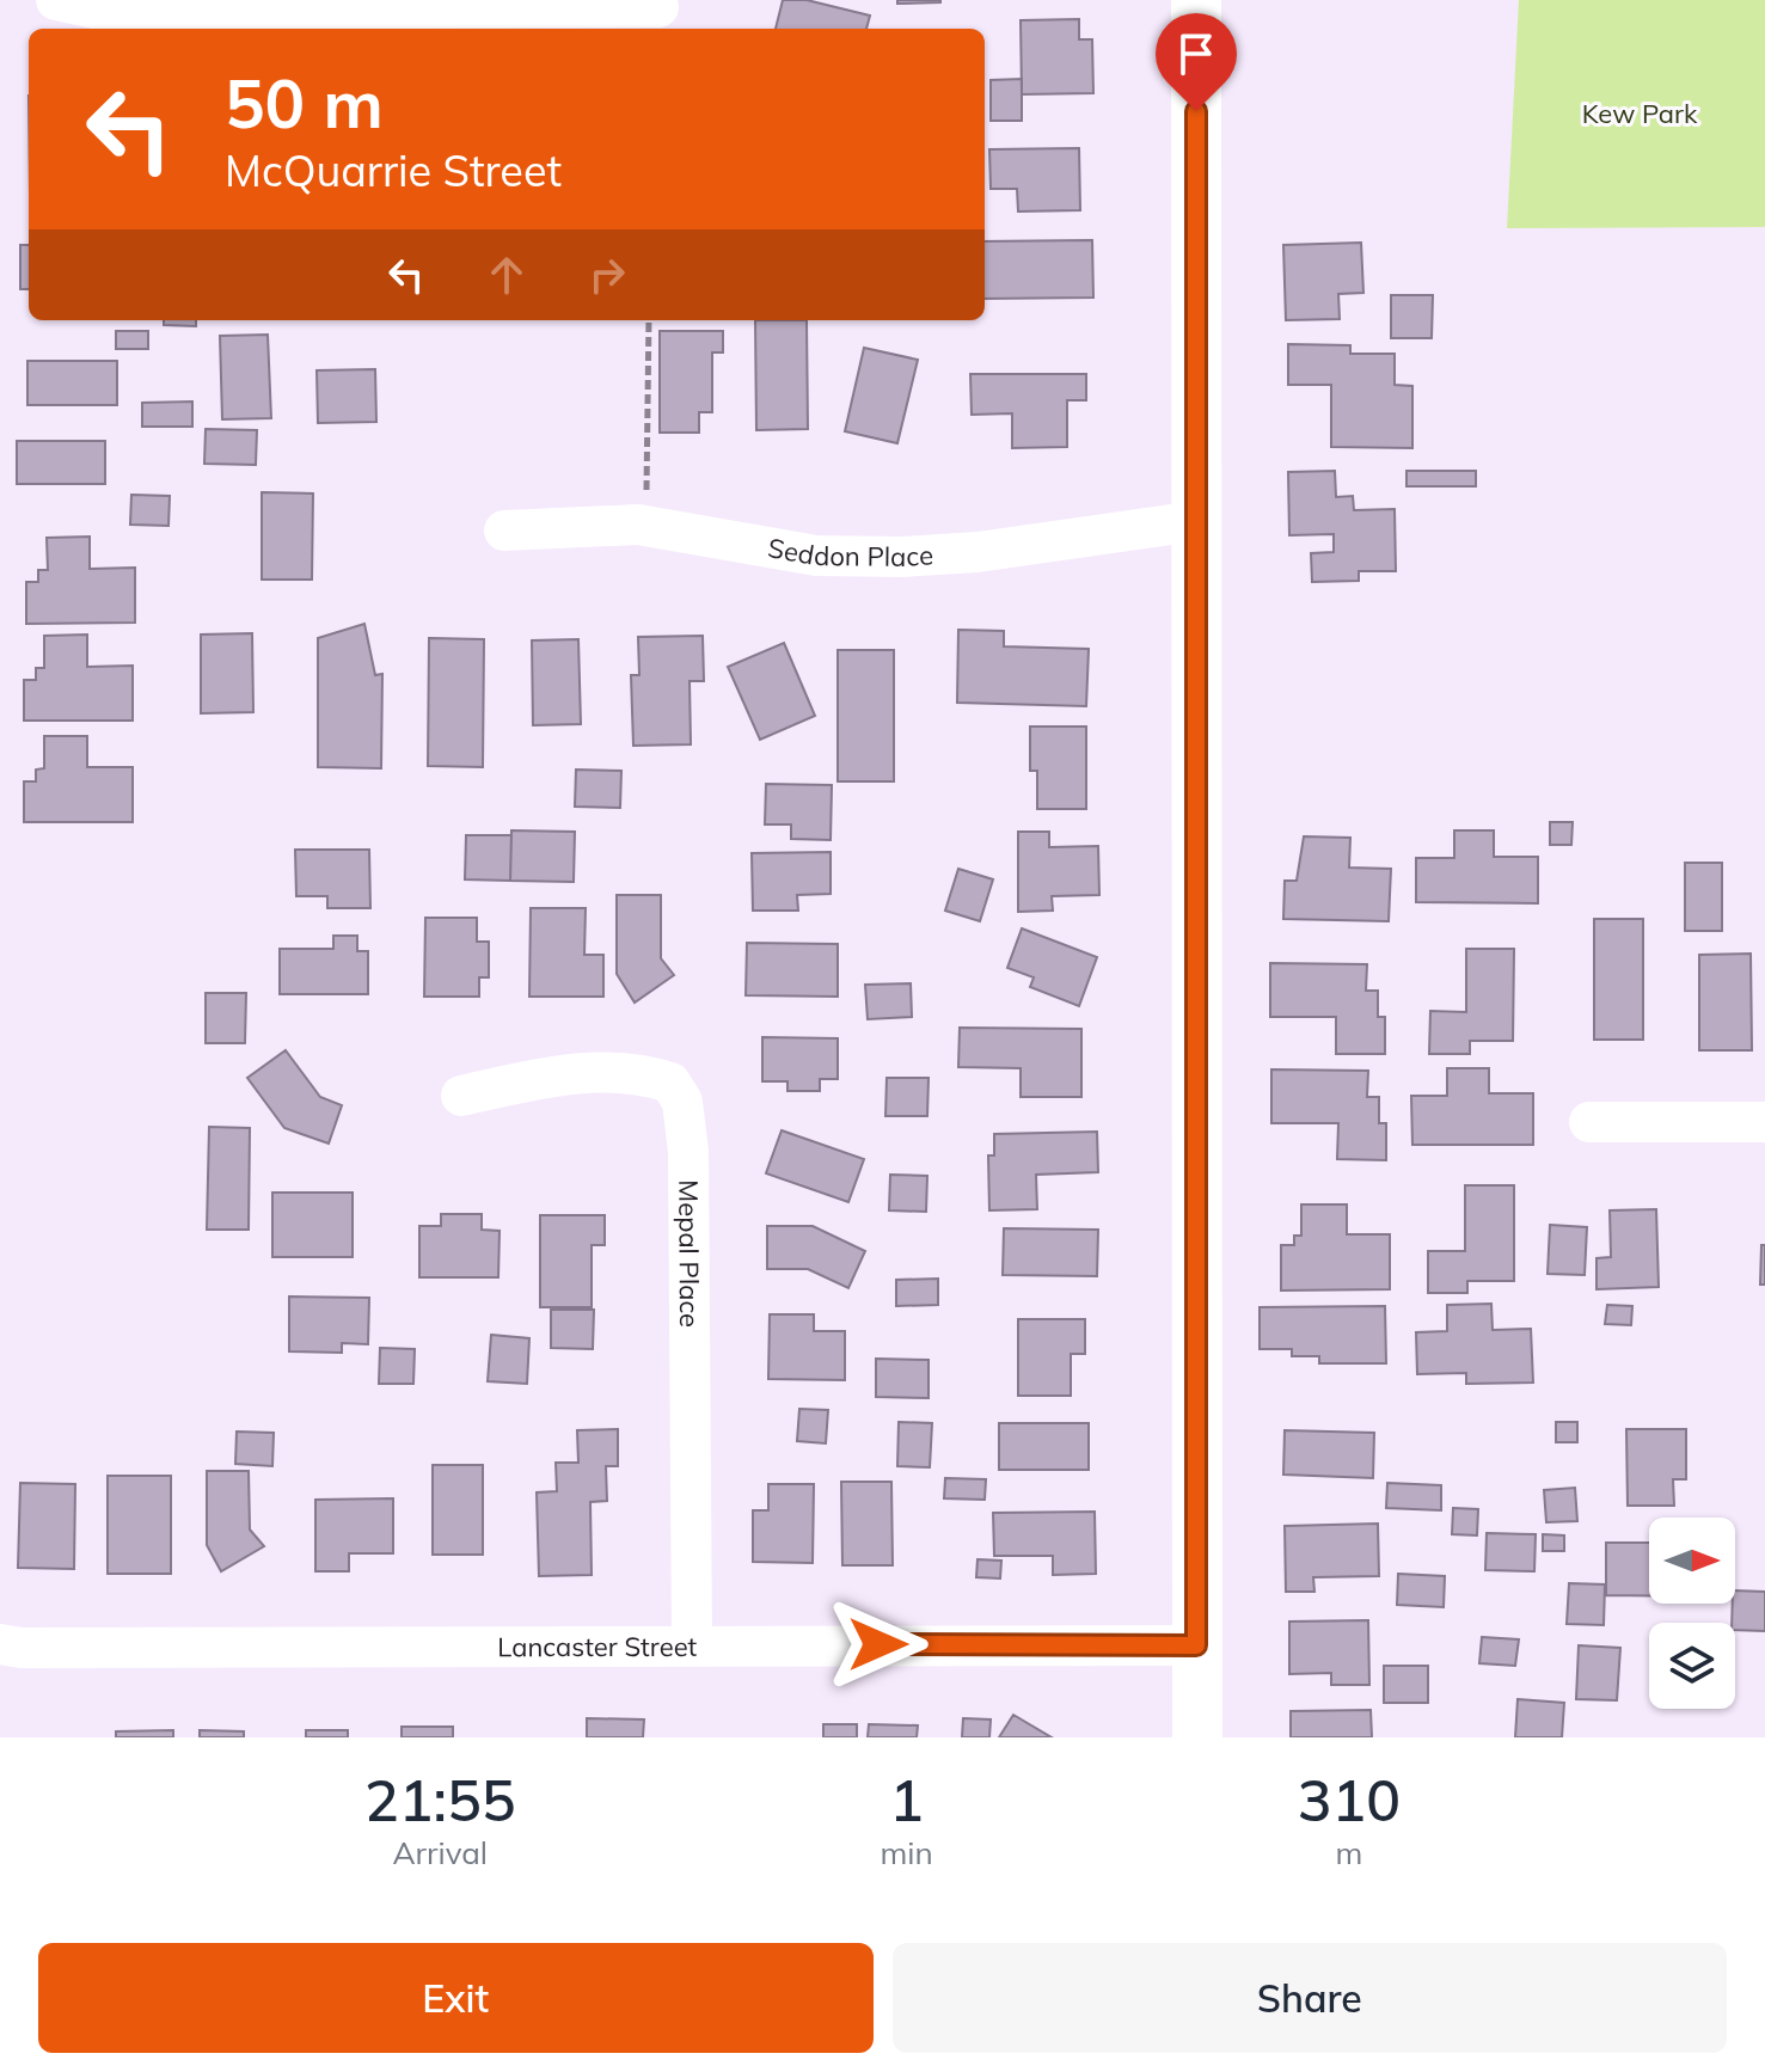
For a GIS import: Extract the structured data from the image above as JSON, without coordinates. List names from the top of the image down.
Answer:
{
  "streets": {
    "street": ["Seddon Place", "Mepal Place", "Lancaster Street"]
  },
  "crossings": [
    ["Mepal Place", "Lancaster Street"]
  ],
  "parks": ["Kew Park"],
  "north": "right",
  "page": {
    "turn": ["50 m", "McQuarrie Street"],
    "eta": [
      "21:55",
      "Arrival",
      "1",
      "min",
      "310",
      "m"
    ],
    "buttons": ["Exit", "Share"]
  }
}
